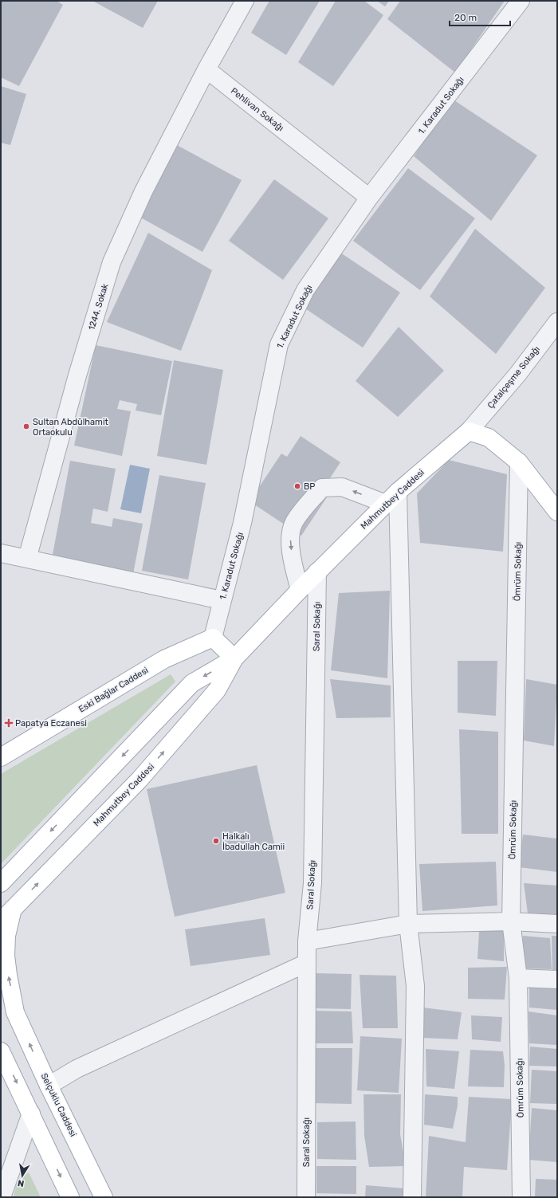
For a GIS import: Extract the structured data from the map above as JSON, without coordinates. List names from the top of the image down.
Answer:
{
  "streets": {
    "main road": ["Mahmutbey Caddesi", "Eski Bağlar Caddesi", "Selçuklu Caddesi"],
    "street": [
      "1. Karadut Sokağı",
      "Pehlivan Sokağı",
      "1244. Sokak",
      "Çatalçeşme Sokağı",
      "Ömrüm Sokağı",
      "Saral Sokağı"
    ]
  },
  "crossings": [
    ["1. Karadut Sokağı", "Pehlivan Sokağı"],
    ["1. Karadut Sokağı", "Eski Bağlar Caddesi"],
    ["Pehlivan Sokağı", "1244. Sokak"],
    ["Çatalçeşme Sokağı", "Mahmutbey Caddesi"],
    ["Mahmutbey Caddesi", "Saral Sokağı"]
  ],
  "places": {
    "other": ["Sultan Abdülhamit Ortaokulu", "BP", "Halkalı İbadullah Camii"],
    "health": ["Papatya Eczanesi"]
  },
  "scale_bar": "20 m",
  "north": "bottom"
}
